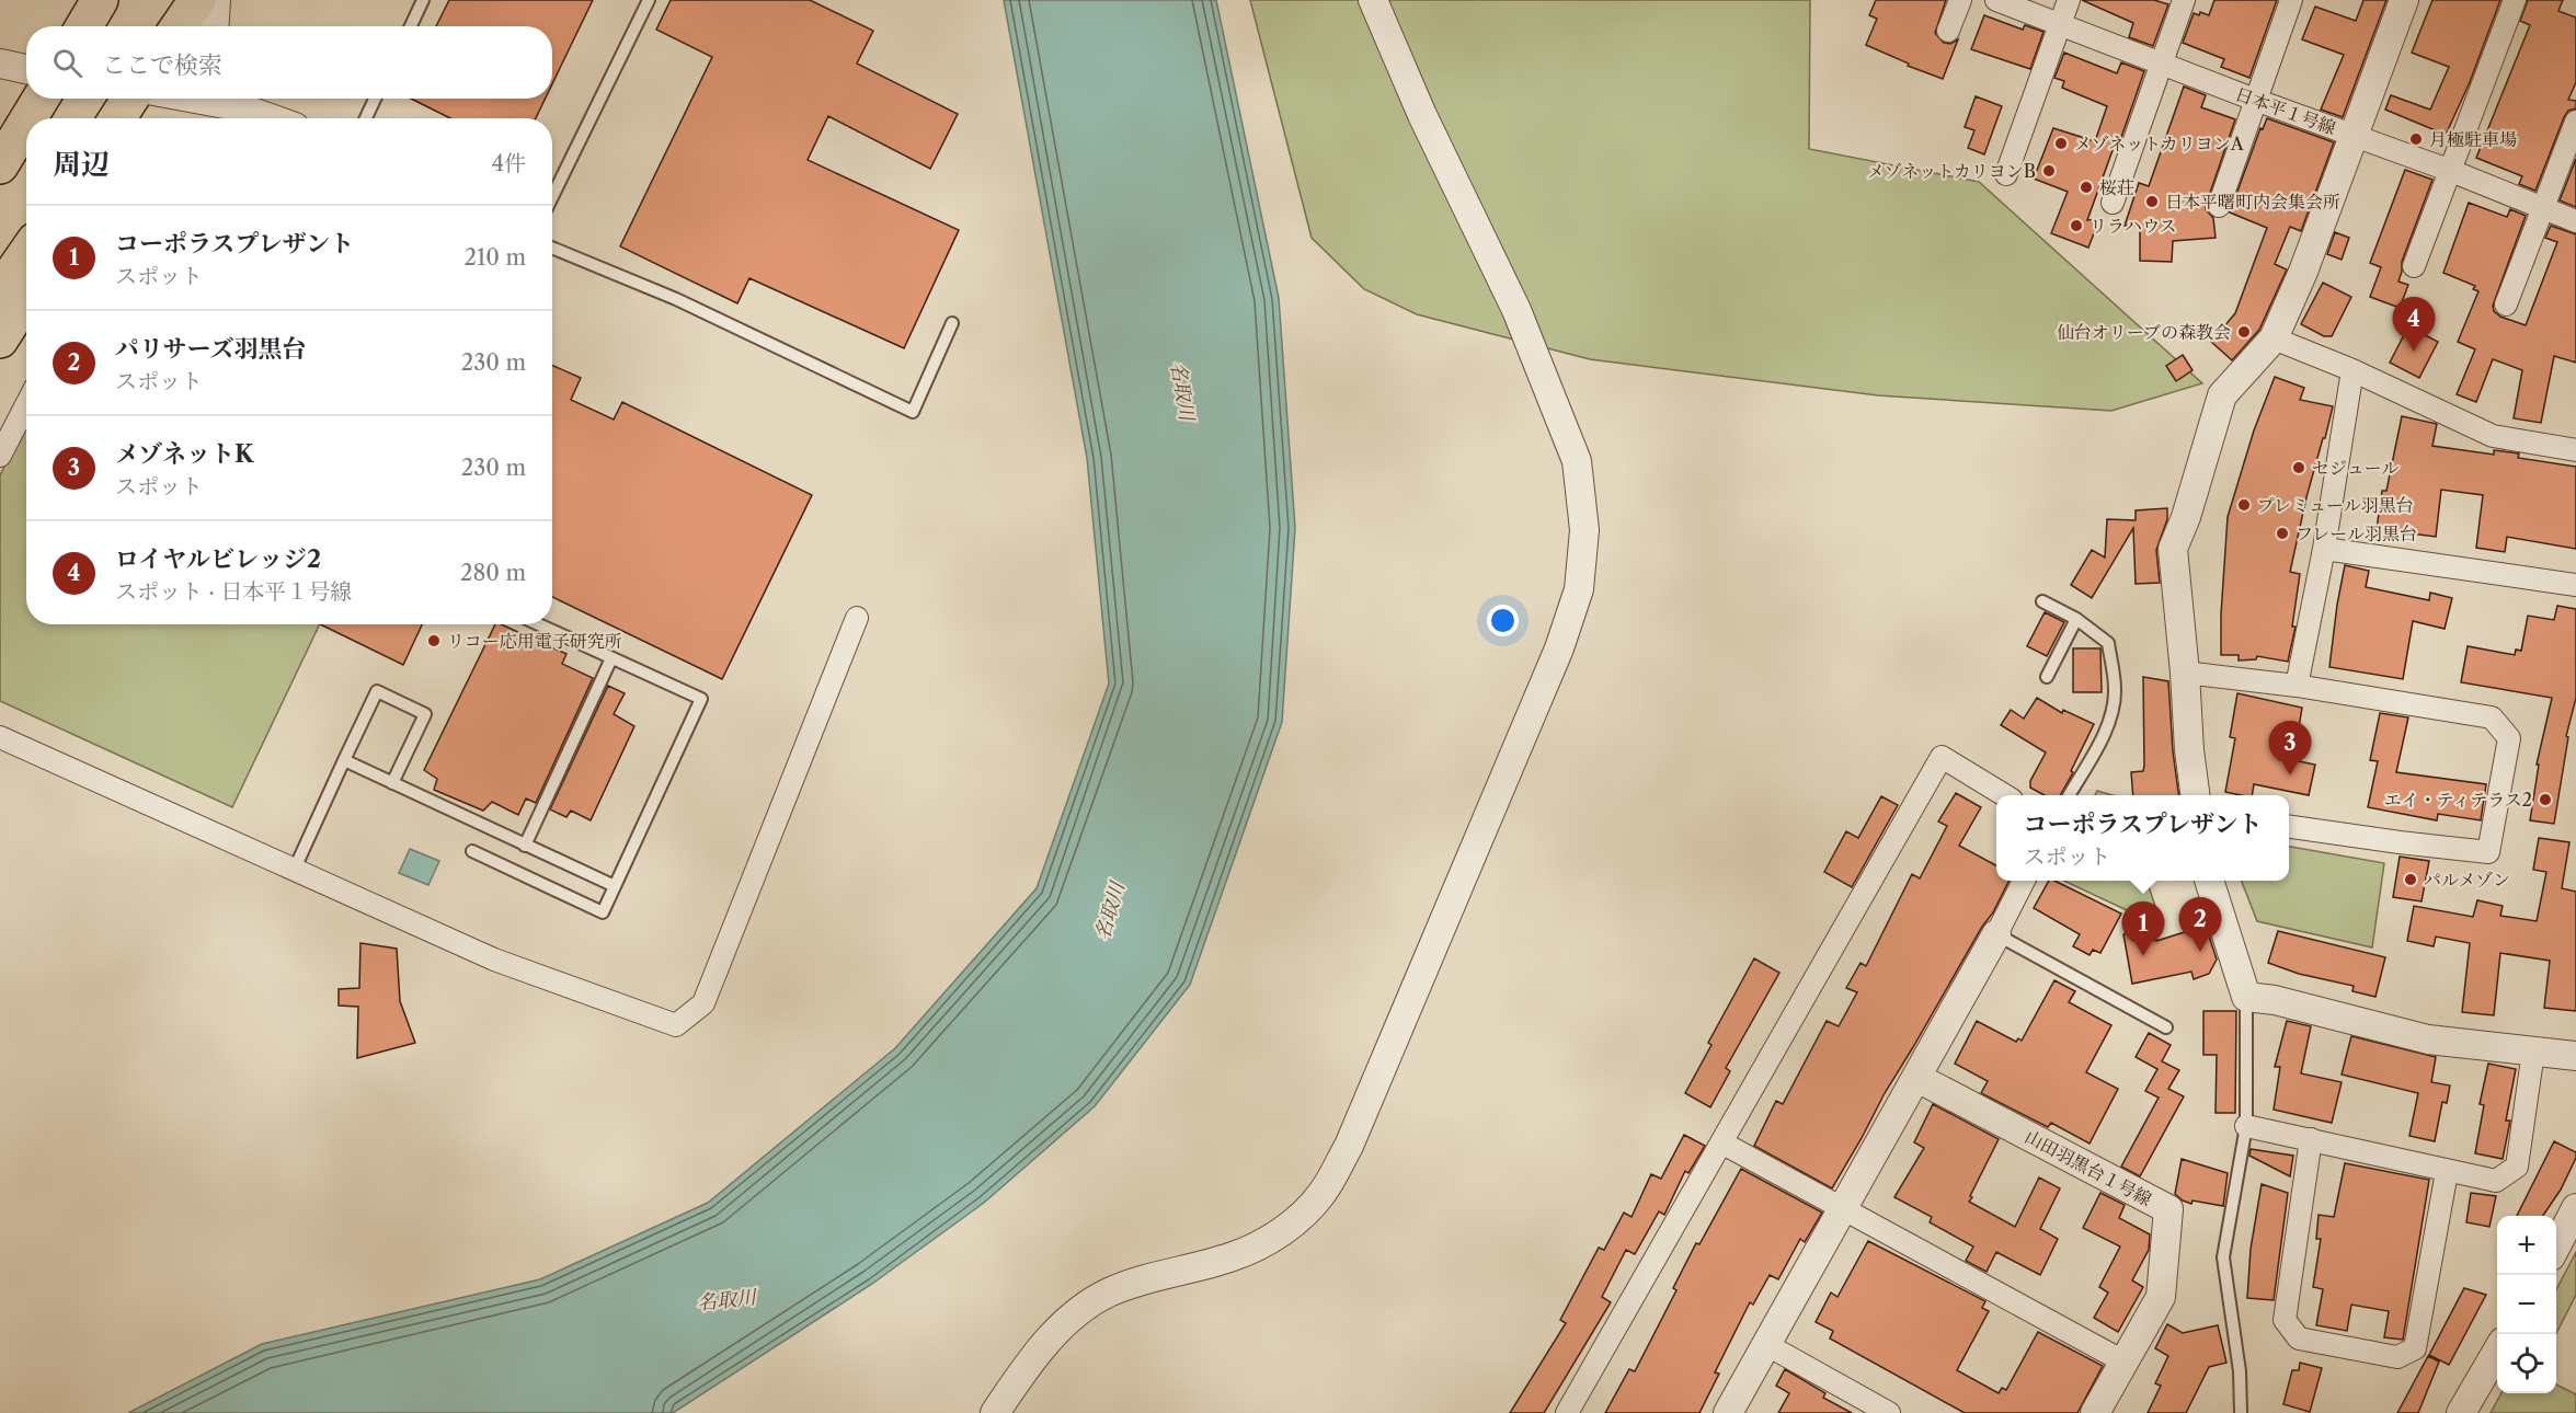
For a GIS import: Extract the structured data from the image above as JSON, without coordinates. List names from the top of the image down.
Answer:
{
  "streets": {
    "street": ["日本平１号線", "山田羽黒台１号線"]
  },
  "water": ["名取川"],
  "places": [
    "月極駐車場",
    "メゾネットカリヨンA",
    "メゾネットカリヨンB",
    "桜荘",
    "日本平曙町内会集会所",
    "リラハウス",
    "仙台オリーブの森教会",
    "セジュール",
    "プレミュール羽黒台",
    "フレール羽黒台",
    "リコー応用電子研究所",
    "エイ・ティテラス2",
    "パルメゾン"
  ],
  "page": {
    "search": "ここで検索",
    "heading": ["周辺", "4件"],
    "list": [
      {
        "mark": "1",
        "name": "コーポラスプレザント",
        "note": "スポット",
        "value": "210 m"
      },
      {
        "mark": "2",
        "name": "パリサーズ羽黒台",
        "note": "スポット",
        "value": "230 m"
      },
      {
        "mark": "3",
        "name": "メゾネットK",
        "note": "スポット",
        "value": "230 m"
      },
      {
        "mark": "4",
        "name": "ロイヤルビレッジ2",
        "note": "スポット · 日本平１号線",
        "value": "280 m"
      }
    ],
    "pins": [
      "4",
      "3",
      "2",
      "1"
    ],
    "popup": ["コーポラスプレザント", "スポット"],
    "map_buttons": ["+", "−"]
  }
}
